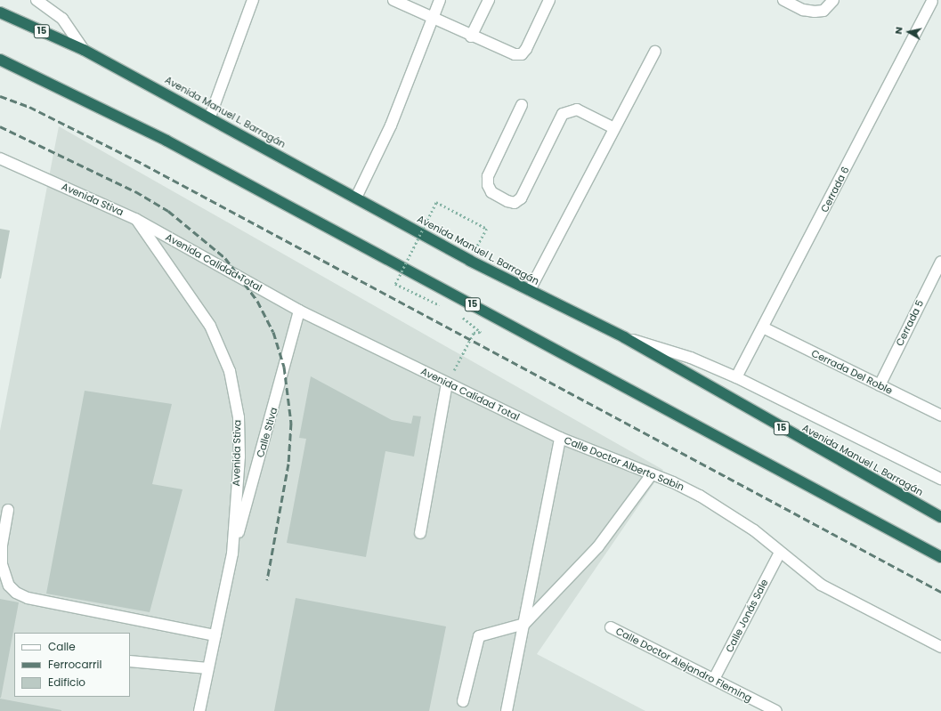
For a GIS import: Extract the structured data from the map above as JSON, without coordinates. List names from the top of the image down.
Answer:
{
  "streets": {
    "highway": ["15", "Avenida Manuel L. Barragán"],
    "street": [
      "Cerrada 6",
      "Avenida Stiva",
      "Avenida Calidad Total",
      "Cerrada 5",
      "Cerrada Del Roble",
      "Calle Stiva",
      "Calle Doctor Alberto Sabin",
      "Calle Jonás Sale",
      "Calle Doctor Alejandro Fleming"
    ]
  },
  "crossings": [
    ["Cerrada 6", "Cerrada Del Roble"],
    ["Avenida Stiva", "Avenida Calidad Total"],
    ["Avenida Stiva", "Calle Stiva"],
    ["Avenida Calidad Total", "Calle Stiva"],
    ["Avenida Calidad Total", "Calle Doctor Alberto Sabin"],
    ["Cerrada 5", "Cerrada Del Roble"],
    ["Calle Doctor Alberto Sabin", "Calle Jonás Sale"],
    ["Calle Jonás Sale", "Calle Doctor Alejandro Fleming"]
  ],
  "legend": ["Calle", "Ferrocarril", "Edificio"],
  "north": "left"
}
